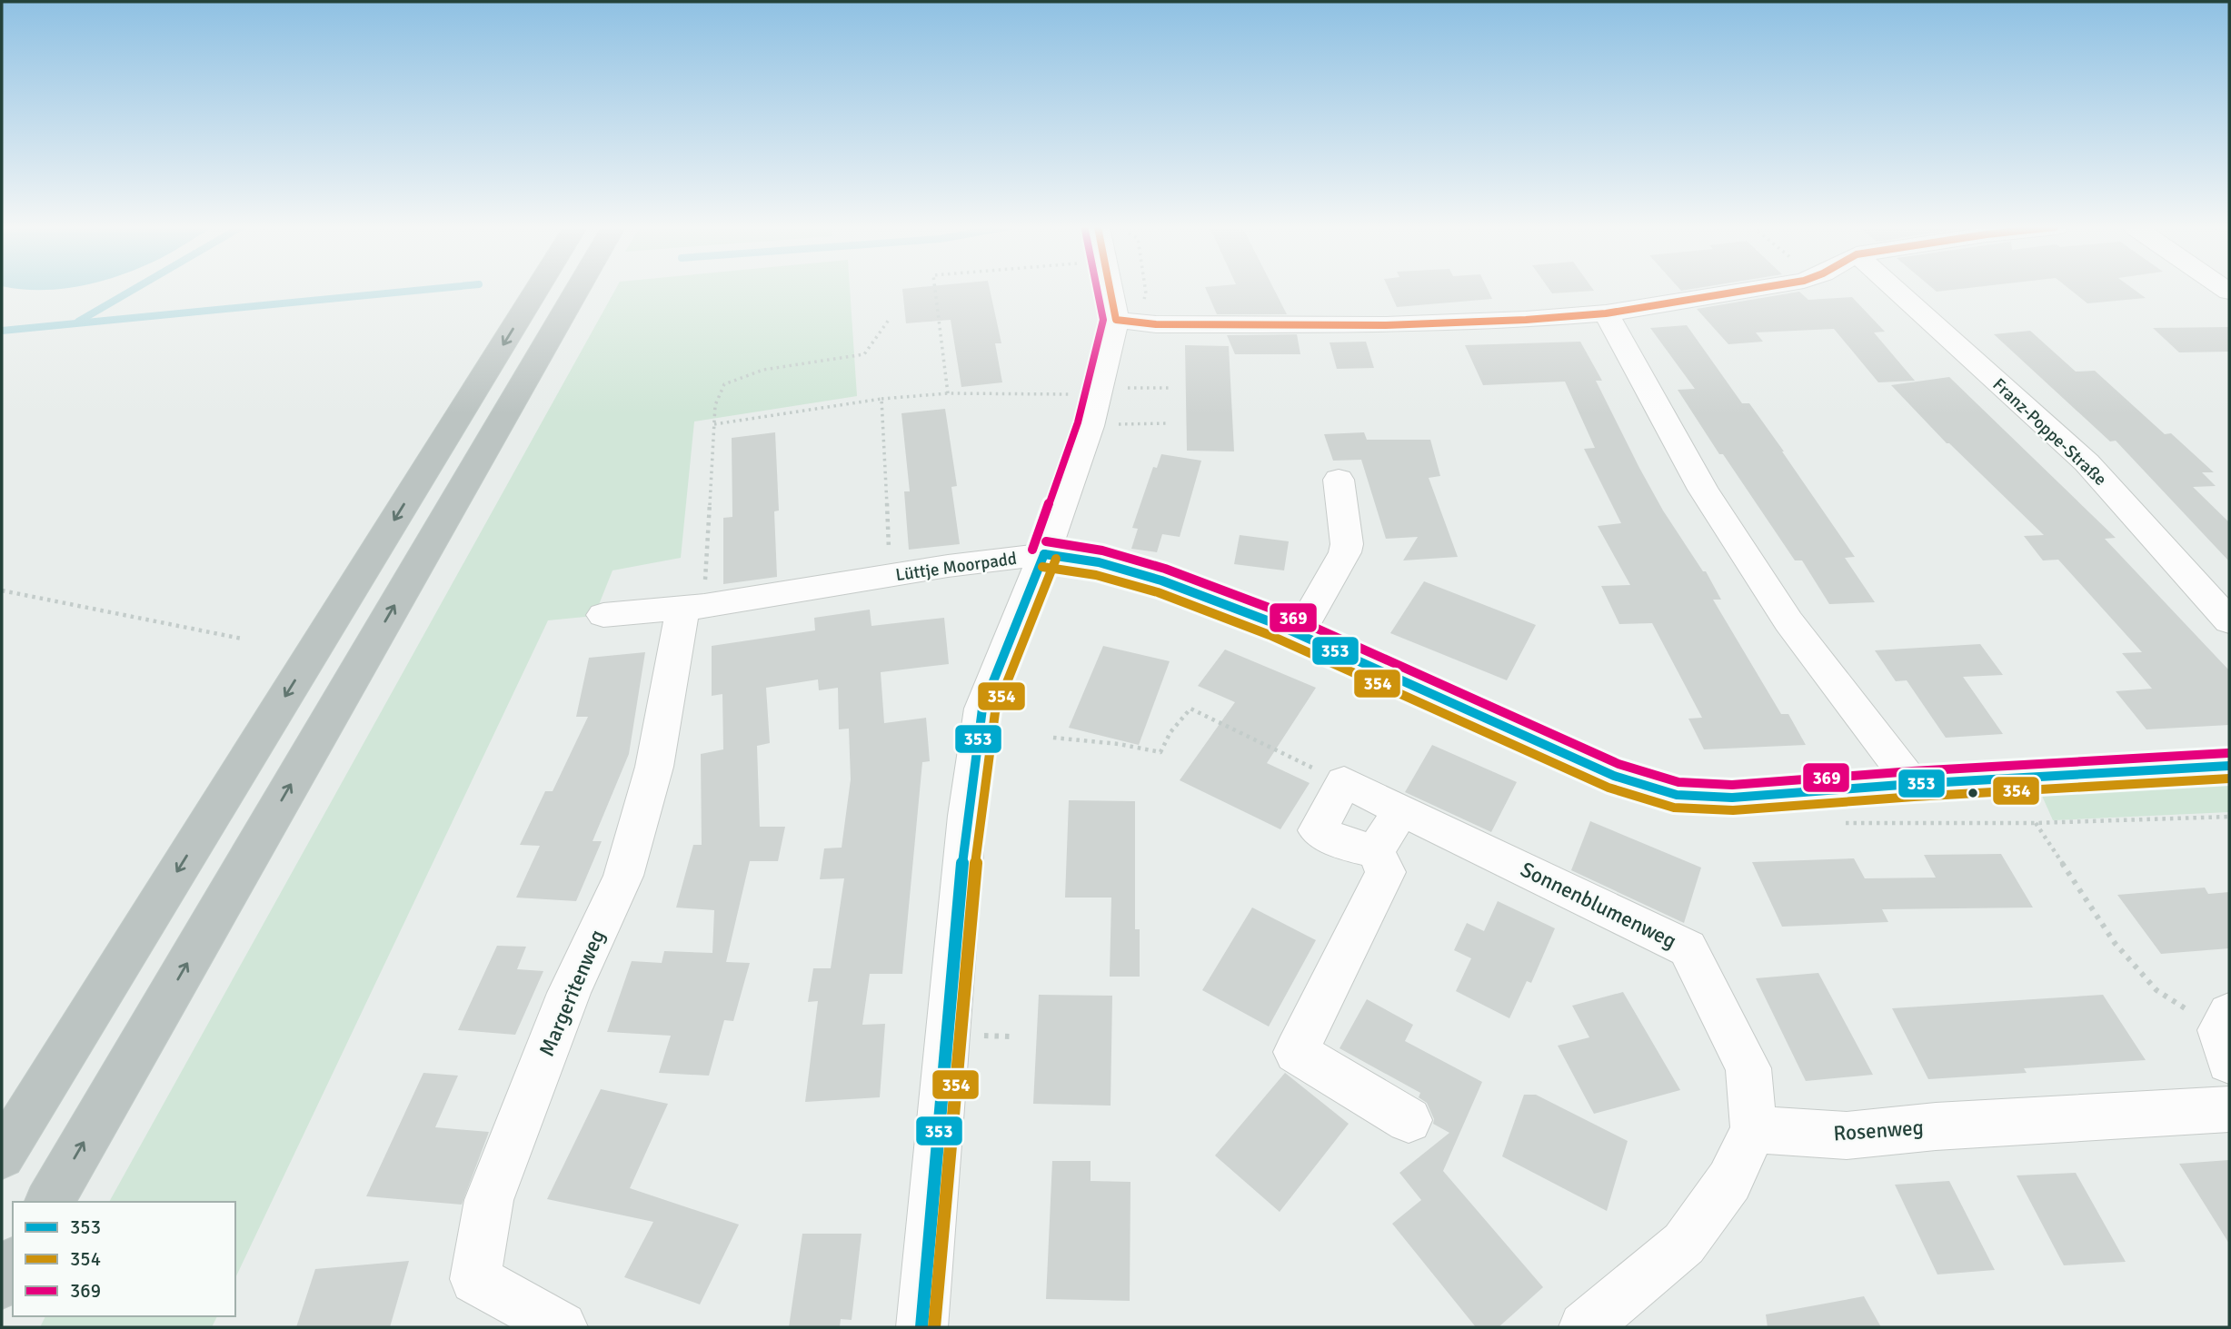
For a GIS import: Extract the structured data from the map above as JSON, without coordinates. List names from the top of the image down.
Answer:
{
  "streets": {
    "street": [
      "Franz-Poppe-Straße",
      "Lüttje Moorpadd",
      "Sonnenblumenweg",
      "Margeritenweg",
      "Rosenweg"
    ]
  },
  "crossings": [
    ["Lüttje Moorpadd", "Margeritenweg"],
    ["Sonnenblumenweg", "Rosenweg"]
  ],
  "lines": ["transit line 369", "transit line 353", "transit line 354"],
  "legend": ["353", "354", "369"]
}
